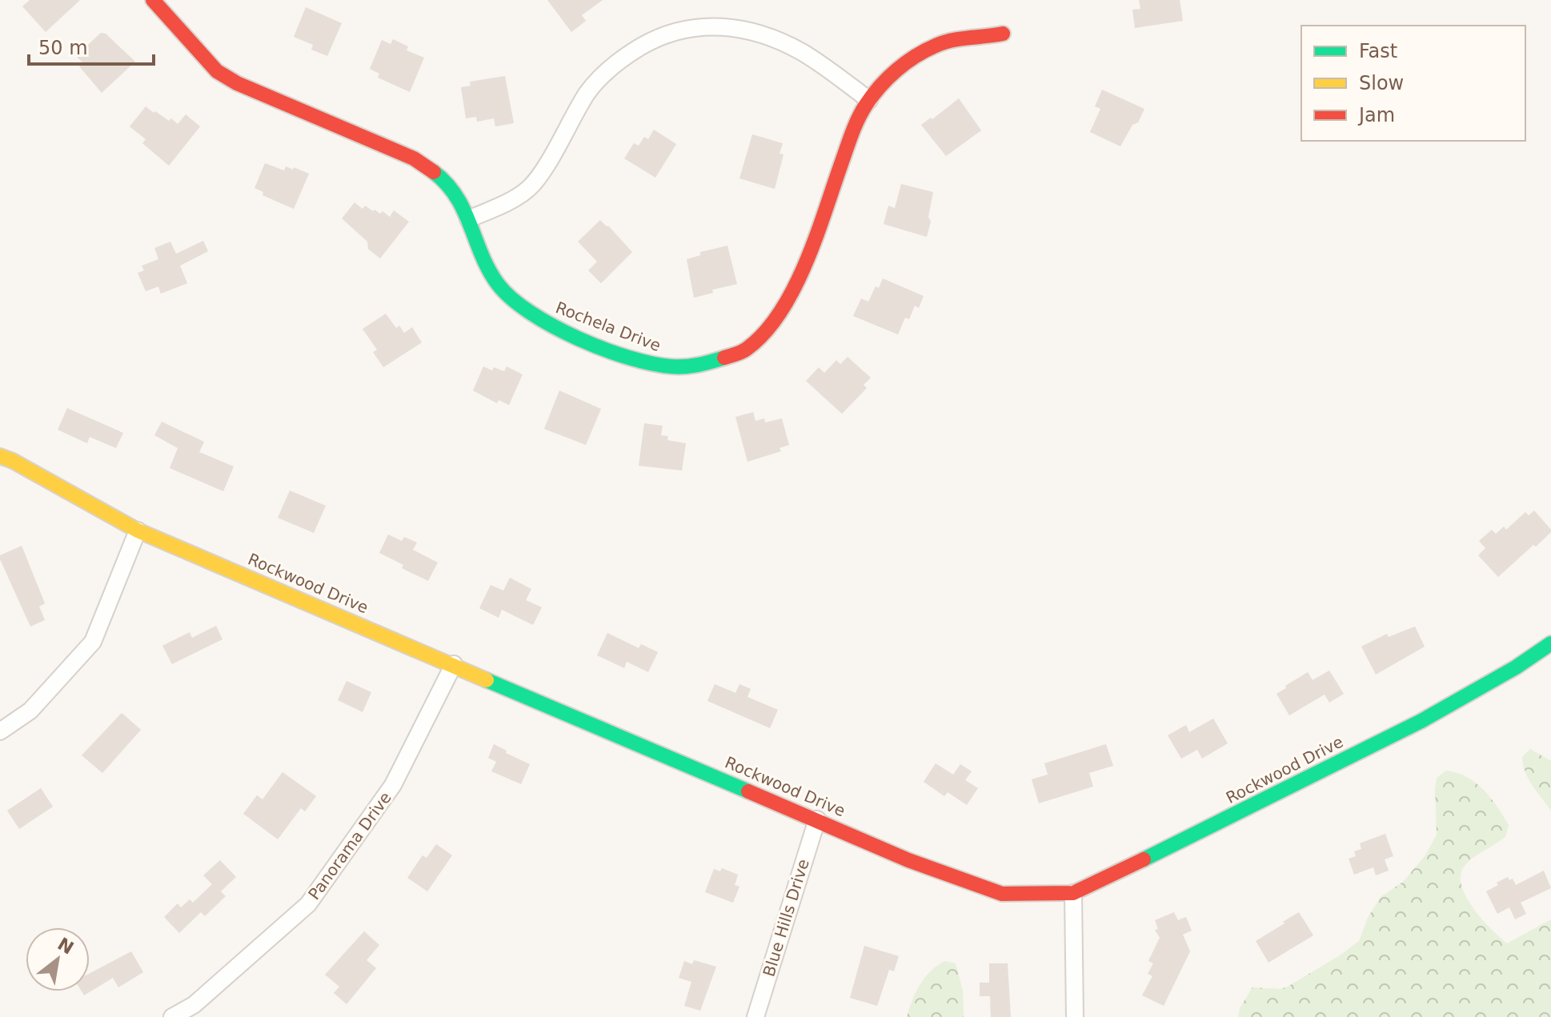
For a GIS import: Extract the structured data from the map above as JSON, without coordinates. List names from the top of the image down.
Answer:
{
  "streets": {
    "street": [
      "Rochela Drive",
      "Rockwood Drive",
      "Panorama Drive",
      "Blue Hills Drive"
    ]
  },
  "crossings": [
    ["Rockwood Drive", "Panorama Drive"],
    ["Rockwood Drive", "Blue Hills Drive"]
  ],
  "legend": ["Fast", "Slow", "Jam"],
  "scale_bar": "50 m",
  "north": "top right"
}
